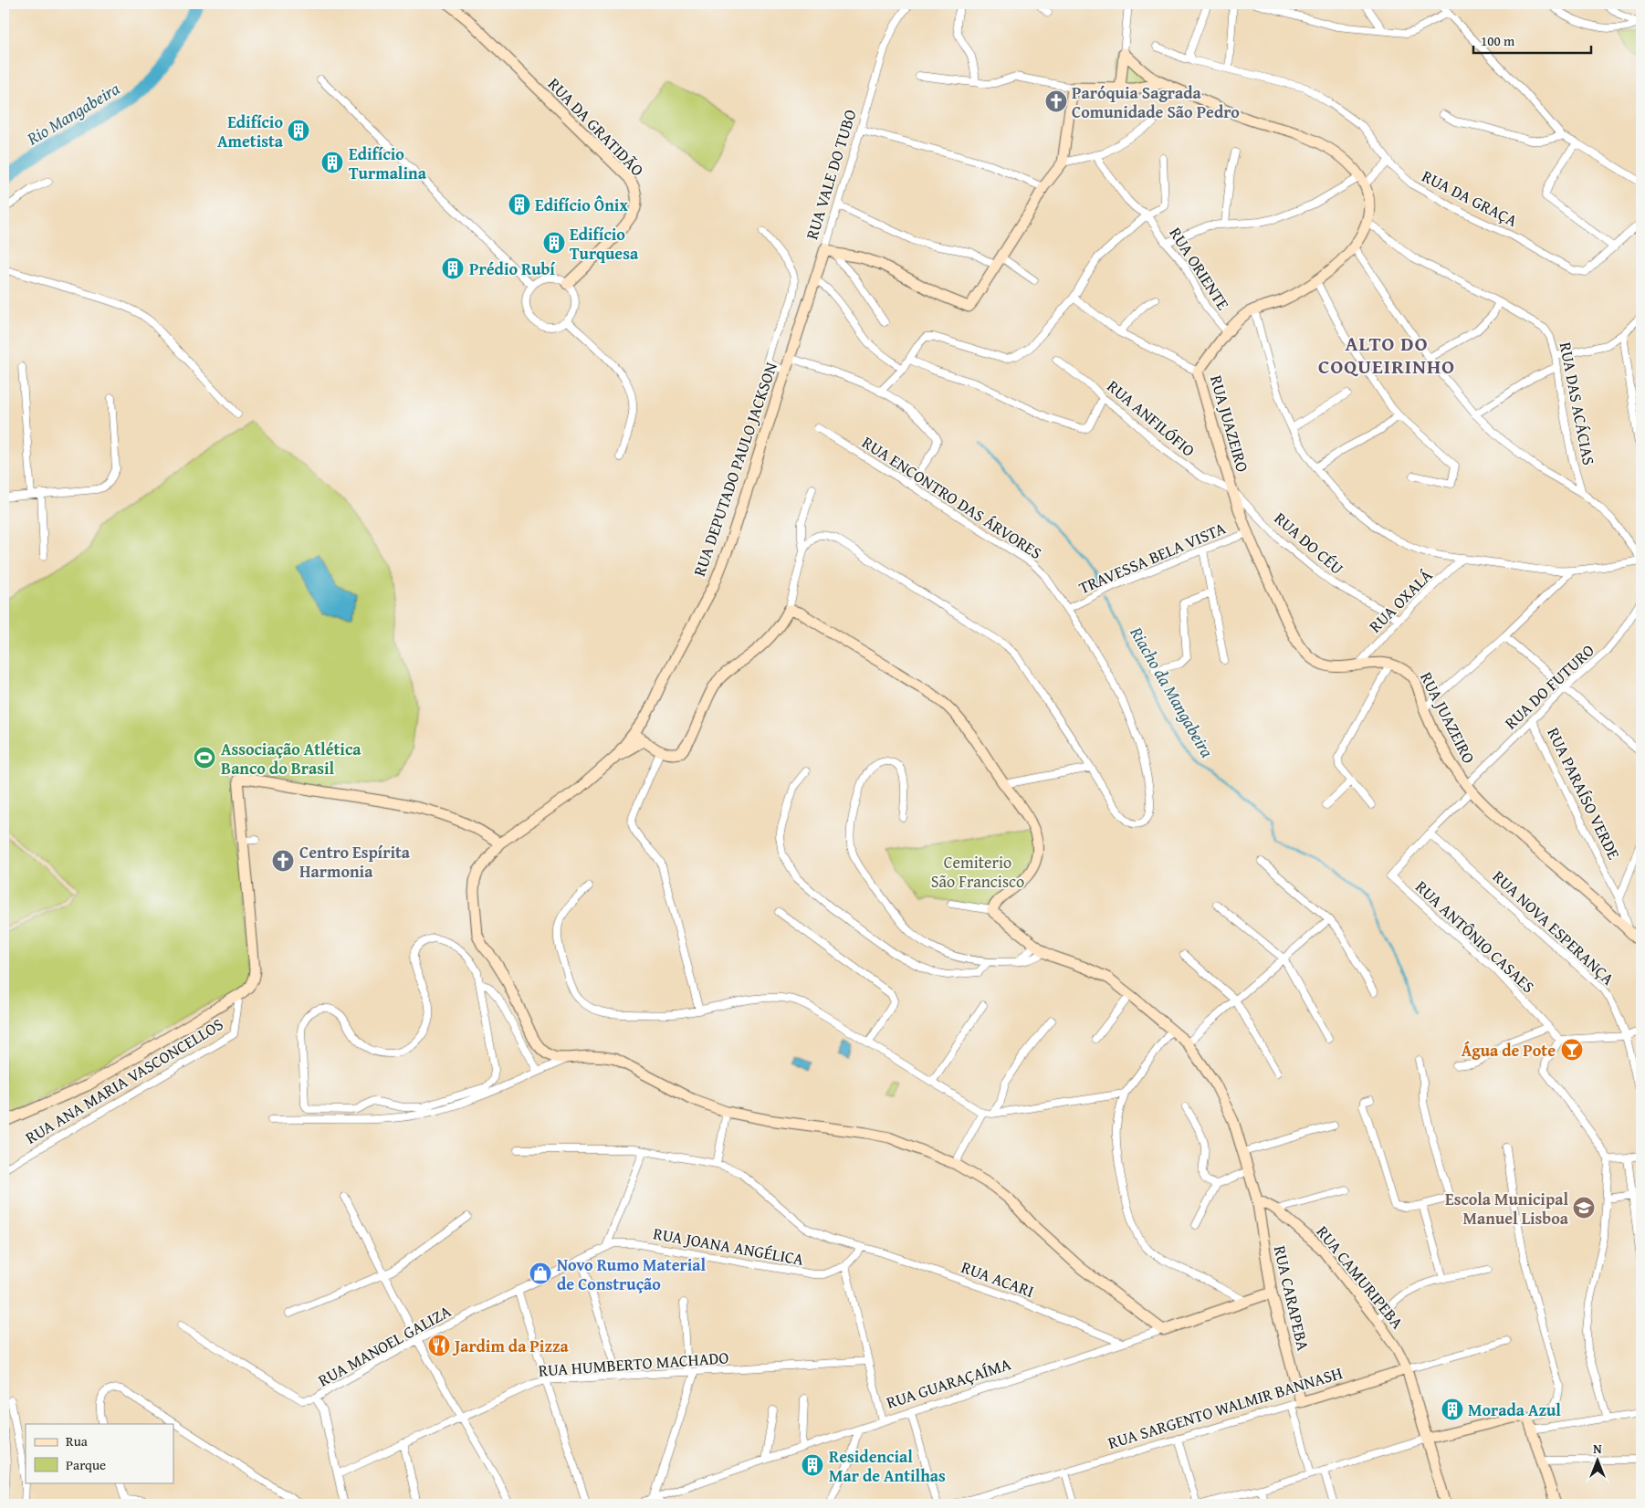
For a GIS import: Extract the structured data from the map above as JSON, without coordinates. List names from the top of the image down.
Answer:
{
  "streets": {
    "main road": [
      "RUA DA GRATIDÃO",
      "RUA VALE DO TUBO",
      "RUA JUAZEIRO",
      "RUA DEPUTADO PAULO JACKSON",
      "RUA CAMURIPEBA",
      "RUA CARAPEBA",
      "RUA GUARAÇAÍMA",
      "RUA SARGENTO WALMIR BANNASH"
    ],
    "street": [
      "RUA DA GRAÇA",
      "RUA ORIENTE",
      "RUA DAS ACÁCIAS",
      "RUA ANFILÓFIO",
      "RUA ENCONTRO DAS ÁRVORES",
      "RUA DO CÉU",
      "TRAVESSA BELA VISTA",
      "RUA OXALÁ",
      "RUA DO FUTURO",
      "RUA PARAÍSO VERDE",
      "RUA NOVA ESPERANÇA",
      "RUA ANTÔNIO CASAES",
      "RUA ANA MARIA VASCONCELLOS",
      "RUA JOANA ANGÉLICA",
      "RUA ACARI",
      "RUA MANOEL GALIZA",
      "RUA HUMBERTO MACHADO"
    ]
  },
  "crossings": [
    ["RUA VALE DO TUBO", "RUA DEPUTADO PAULO JACKSON"],
    ["RUA ANFILÓFIO", "RUA JUAZEIRO"],
    ["RUA ANFILÓFIO", "RUA DO CÉU"],
    ["RUA JUAZEIRO", "RUA DO CÉU"],
    ["RUA JUAZEIRO", "TRAVESSA BELA VISTA"],
    ["RUA JUAZEIRO", "RUA OXALÁ"],
    ["RUA JUAZEIRO", "RUA DO FUTURO"],
    ["RUA JUAZEIRO", "RUA PARAÍSO VERDE"],
    ["RUA ENCONTRO DAS ÁRVORES", "TRAVESSA BELA VISTA"],
    ["RUA DO CÉU", "RUA OXALÁ"],
    ["RUA DO FUTURO", "RUA PARAÍSO VERDE"],
    ["RUA DO FUTURO", "RUA NOVA ESPERANÇA"],
    ["RUA DO FUTURO", "RUA ANTÔNIO CASAES"],
    ["RUA JOANA ANGÉLICA", "RUA MANOEL GALIZA"],
    ["RUA CAMURIPEBA", "RUA CARAPEBA"],
    ["RUA CAMURIPEBA", "RUA SARGENTO WALMIR BANNASH"],
    ["RUA ACARI", "RUA GUARAÇAÍMA"],
    ["RUA CARAPEBA", "RUA GUARAÇAÍMA"],
    ["RUA CARAPEBA", "RUA SARGENTO WALMIR BANNASH"]
  ],
  "districts": ["ALTO DO COQUEIRINHO"],
  "water": ["Rio Mangabeira", "Riacho da Mangabeira"],
  "parks": ["Cemiterio São Francisco"],
  "places": {
    "church": ["Paróquia Sagrada Comunidade São Pedro", "Centro Espírita Harmonia"],
    "building": [
      "Edifício Ametista",
      "Edifício Turmalina",
      "Edifício Ônix",
      "Edifício Turquesa",
      "Prédio Rubí",
      "Morada Azul",
      "Residencial Mar de Antilhas"
    ],
    "sports": ["Associação Atlética Banco do Brasil"],
    "bar": ["Água de Pote"],
    "school or university": ["Escola Municipal Manuel Lisboa"],
    "shop": ["Novo Rumo Material de Construção"],
    "restaurant": ["Jardim da Pizza"]
  },
  "legend": ["Rua", "Parque"],
  "scale_bar": "100 m",
  "north": "top"
}
